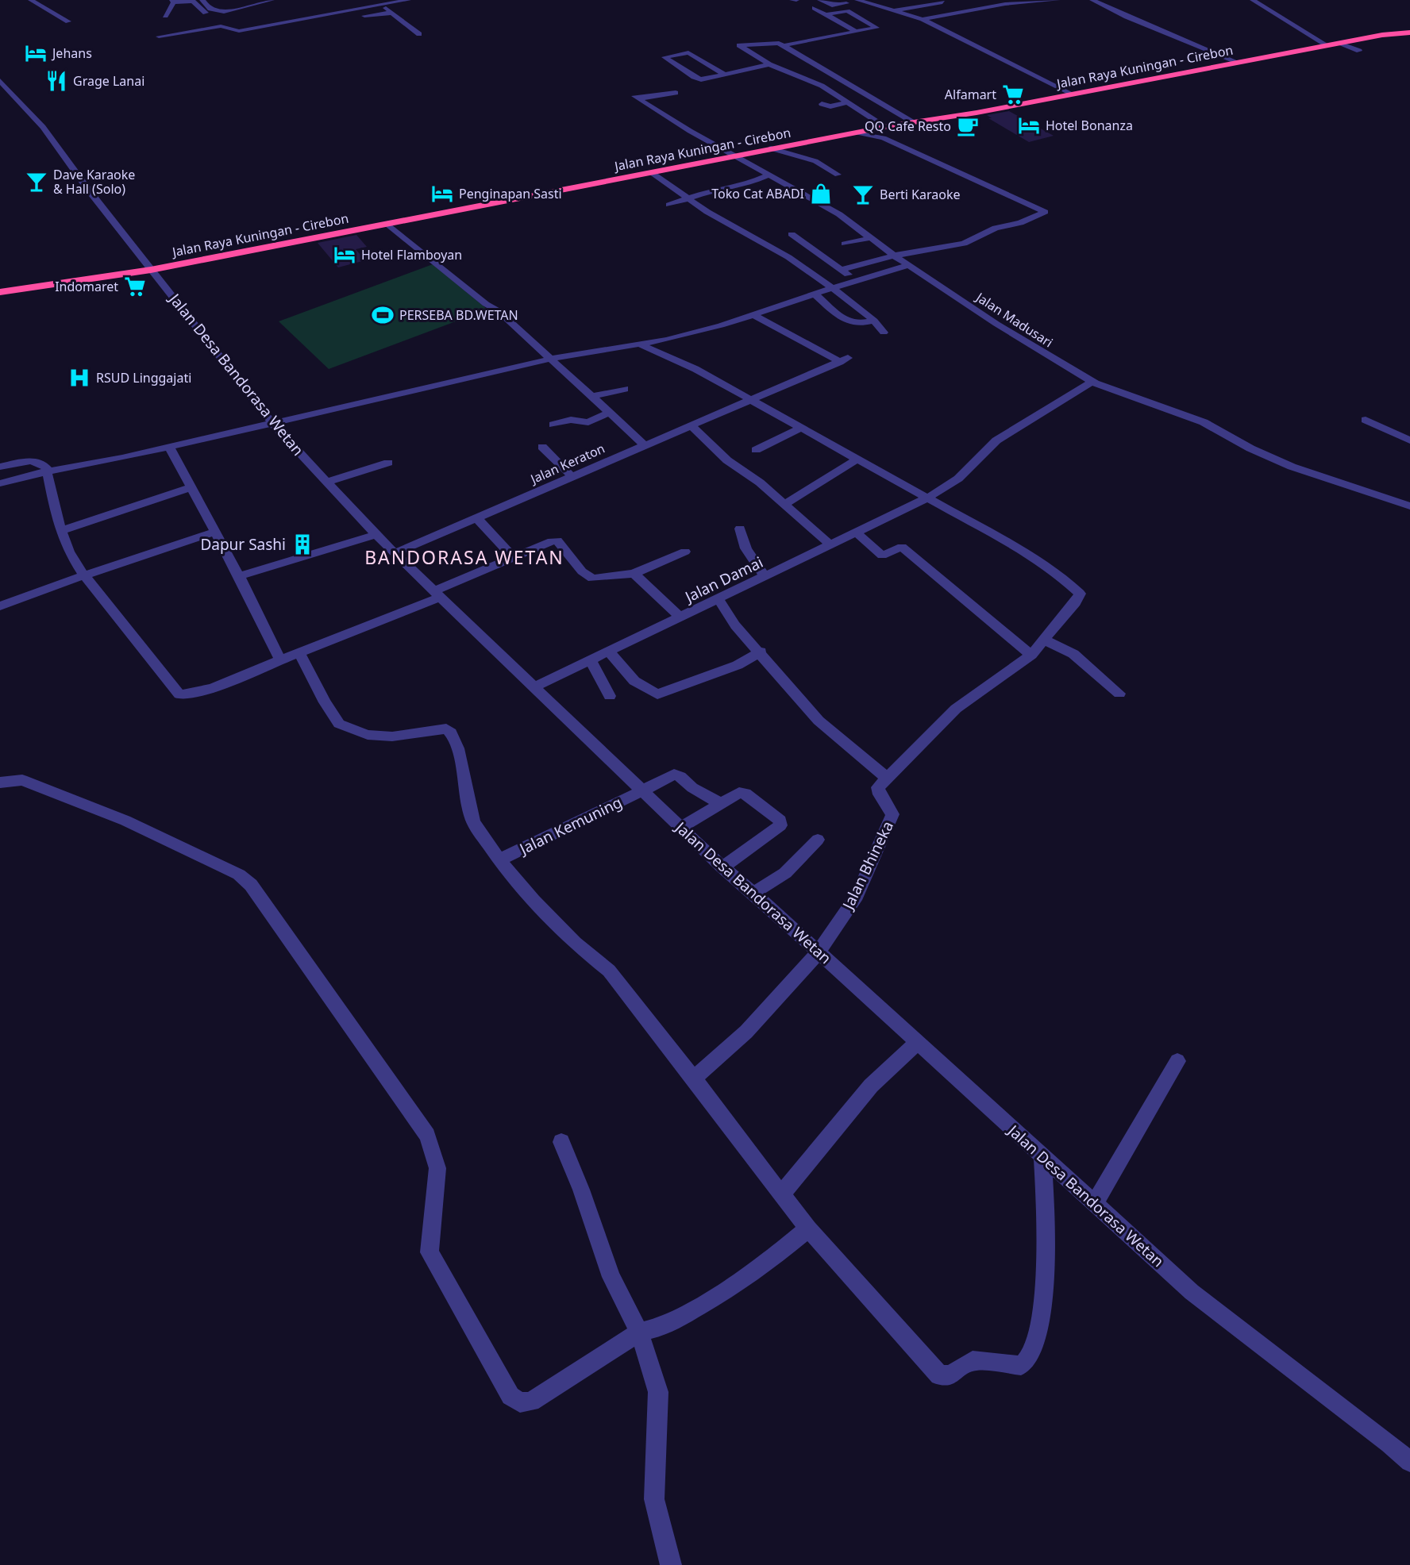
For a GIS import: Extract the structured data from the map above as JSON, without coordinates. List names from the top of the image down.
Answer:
{
  "streets": {
    "highway": ["Jalan Raya Kuningan - Cirebon"],
    "street": [
      "Jalan Madusari",
      "Jalan Desa Bandorasa Wetan",
      "Jalan Keraton",
      "Jalan Damai",
      "Jalan Kemuning",
      "Jalan Bhineka"
    ]
  },
  "crossings": [
    ["Jalan Raya Kuningan - Cirebon", "Jalan Madusari"],
    ["Jalan Raya Kuningan - Cirebon", "Jalan Desa Bandorasa Wetan"],
    ["Jalan Madusari", "Jalan Damai"],
    ["Jalan Desa Bandorasa Wetan", "Jalan Keraton"],
    ["Jalan Desa Bandorasa Wetan", "Jalan Damai"],
    ["Jalan Desa Bandorasa Wetan", "Jalan Kemuning"],
    ["Jalan Desa Bandorasa Wetan", "Jalan Bhineka"]
  ],
  "districts": ["BANDORASA WETAN"],
  "places": {
    "hotel": [
      "Jehans",
      "Hotel Bonanza",
      "Penginapan Sasti",
      "Hotel Flamboyan"
    ],
    "restaurant": ["Grage Lanai"],
    "supermarket": ["Alfamart", "Indomaret"],
    "cafe": ["QQ Cafe Resto"],
    "bar": ["Dave Karaoke & Hall (Solo)", "Berti Karaoke"],
    "shop": ["Toko Cat ABADI"],
    "sports": ["PERSEBA BD.WETAN"],
    "hospital": ["RSUD Linggajati"],
    "building": ["Dapur Sashi"]
  }
}
